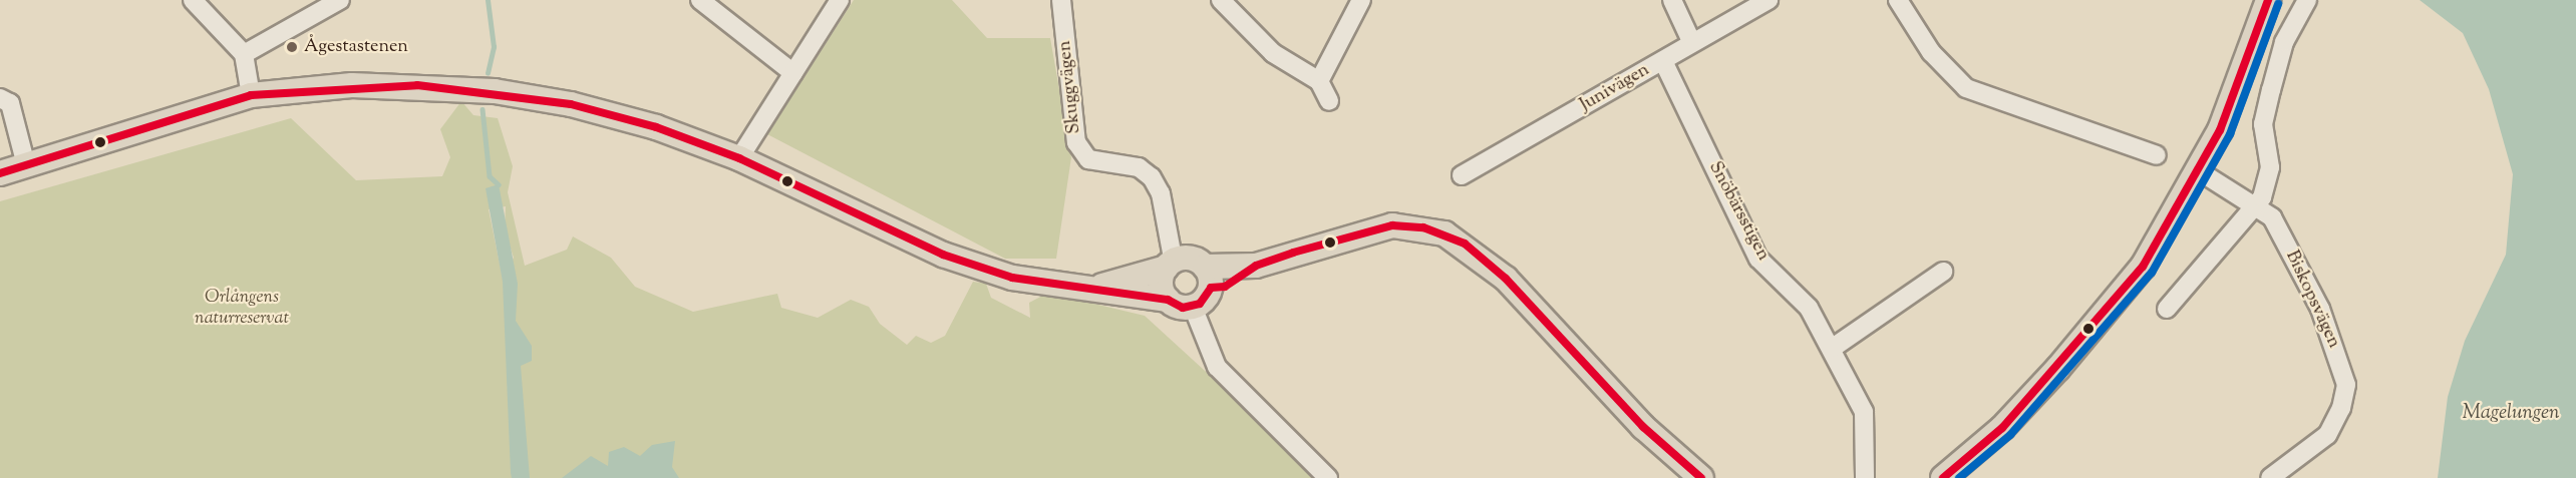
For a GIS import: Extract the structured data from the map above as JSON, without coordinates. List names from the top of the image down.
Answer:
{
  "streets": {
    "street": [
      "Skuggvägen",
      "Junivägen",
      "Snöbärsstigen",
      "Biskopsvägen"
    ]
  },
  "crossings": [
    ["Junivägen", "Snöbärsstigen"]
  ],
  "water": ["Magelungen"],
  "parks": ["Orlångens naturreservat"],
  "places": ["Ågestastenen"]
}
